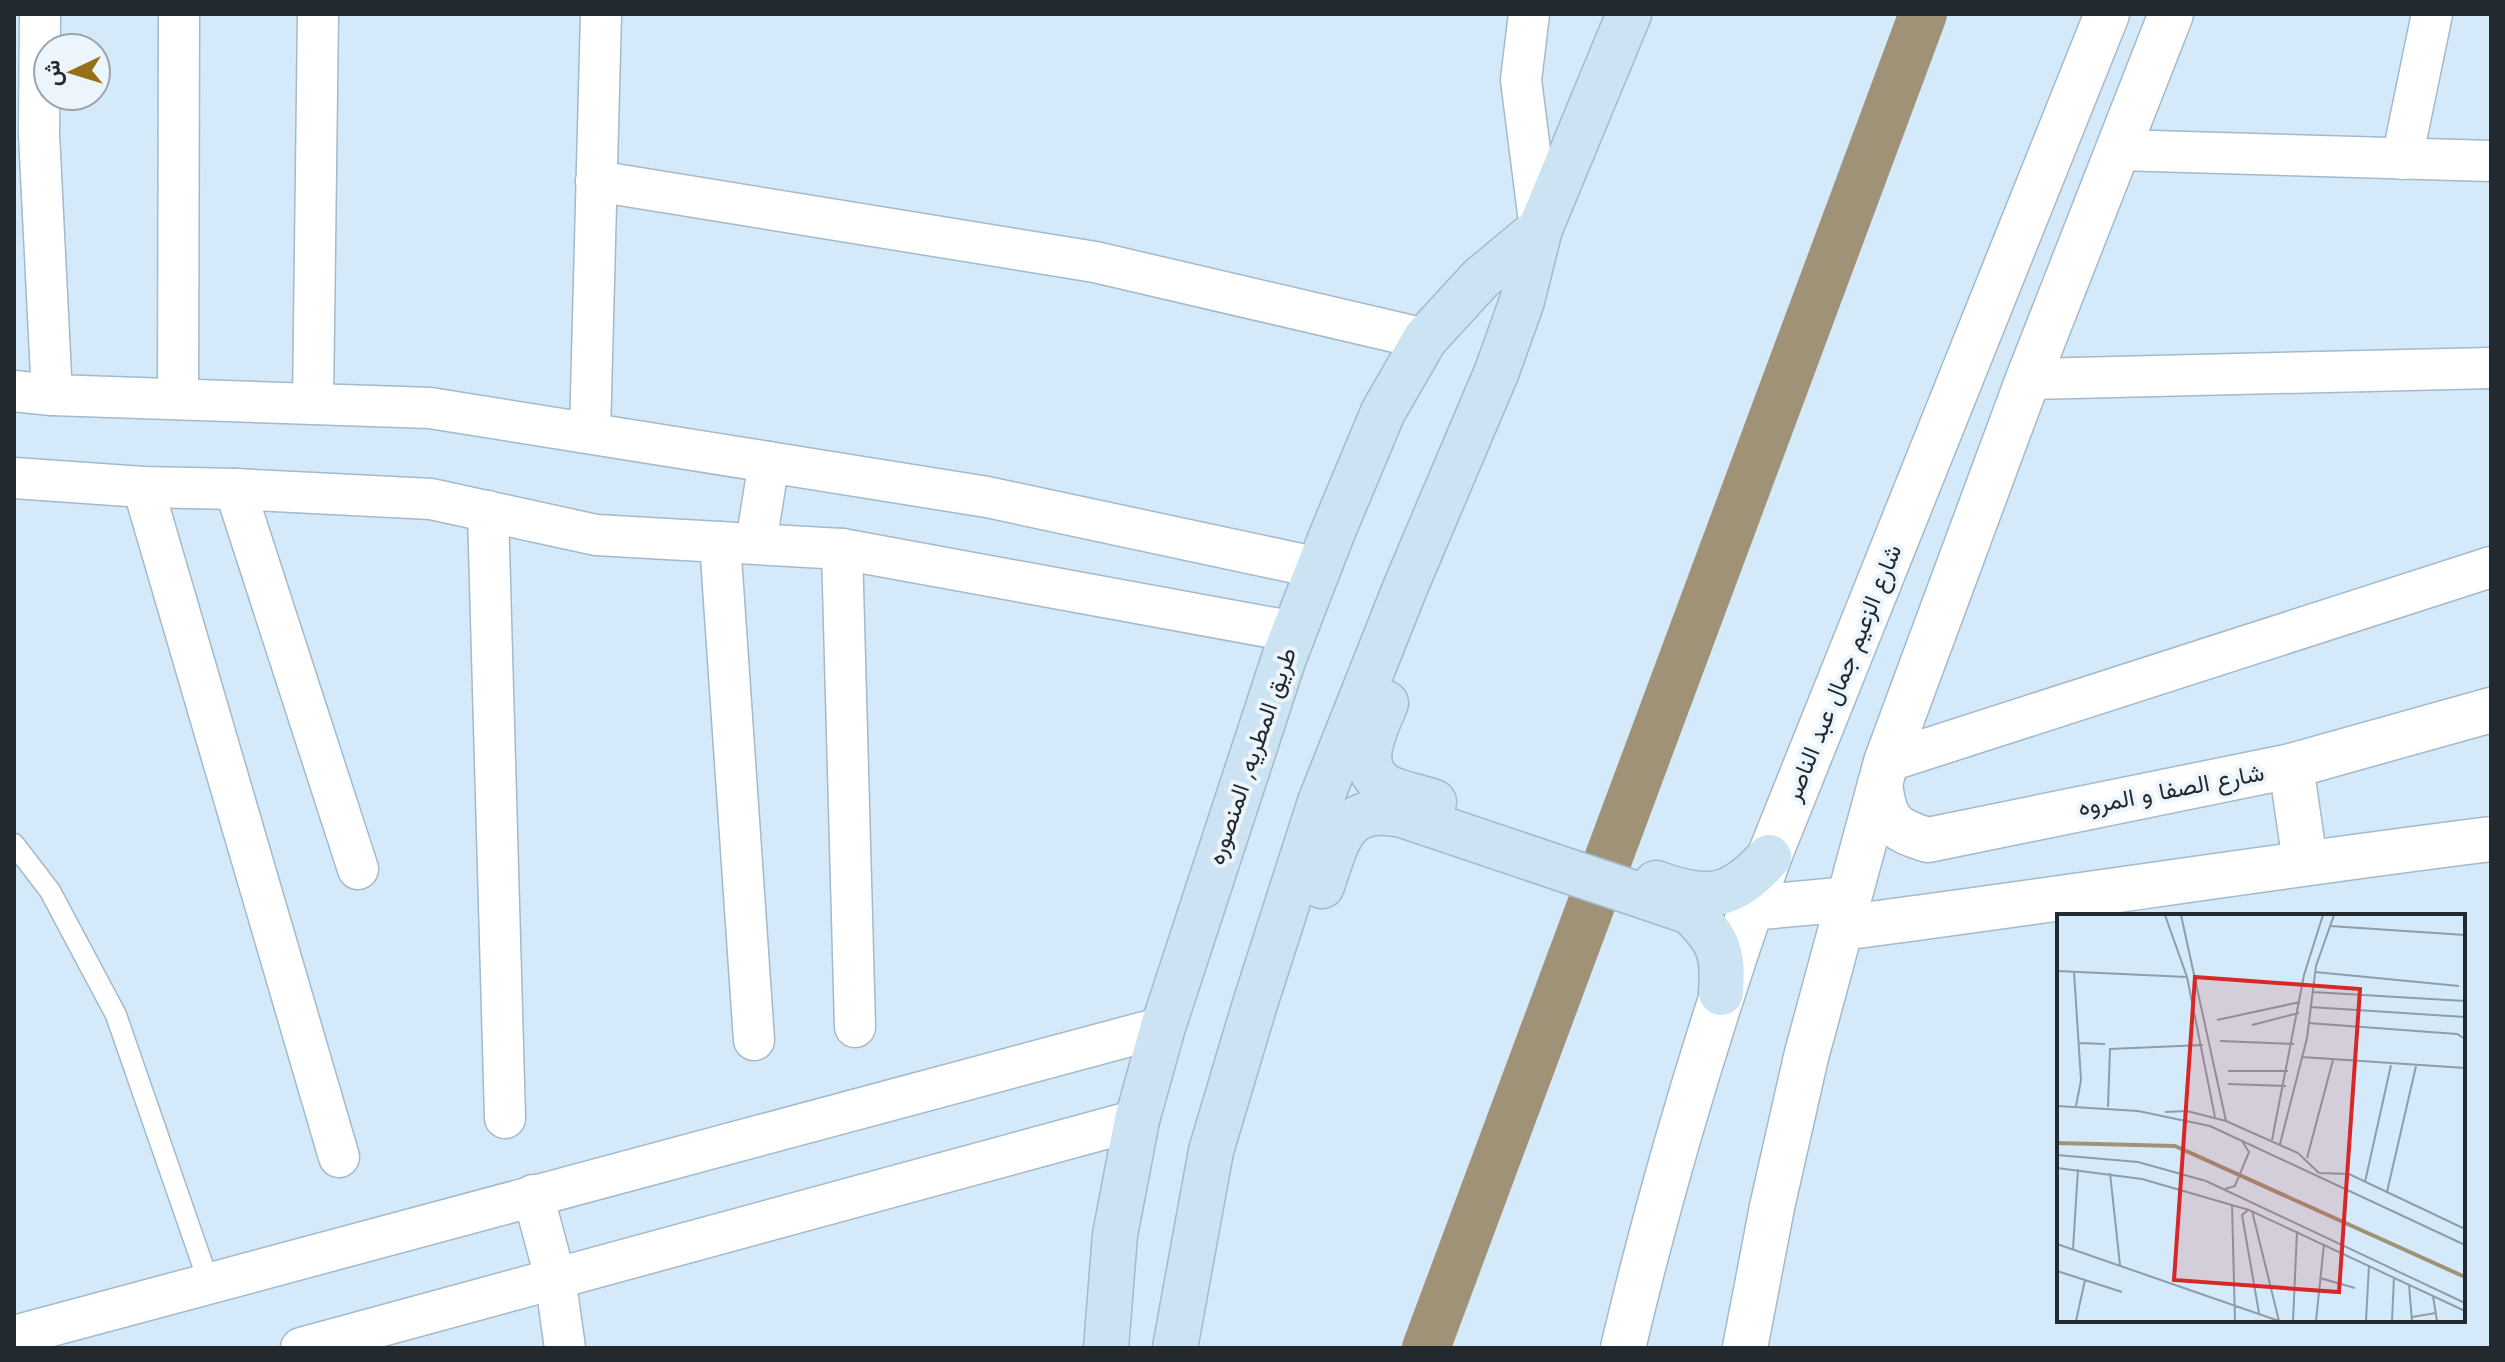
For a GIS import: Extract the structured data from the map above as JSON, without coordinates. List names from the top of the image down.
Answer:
{
  "streets": {
    "main road": ["طريق المطريه, المنصوره"],
    "street": ["شارع الزعيم جمال عبد الناصر", "شارع الصفا و المروه"]
  },
  "north": "left"
}
